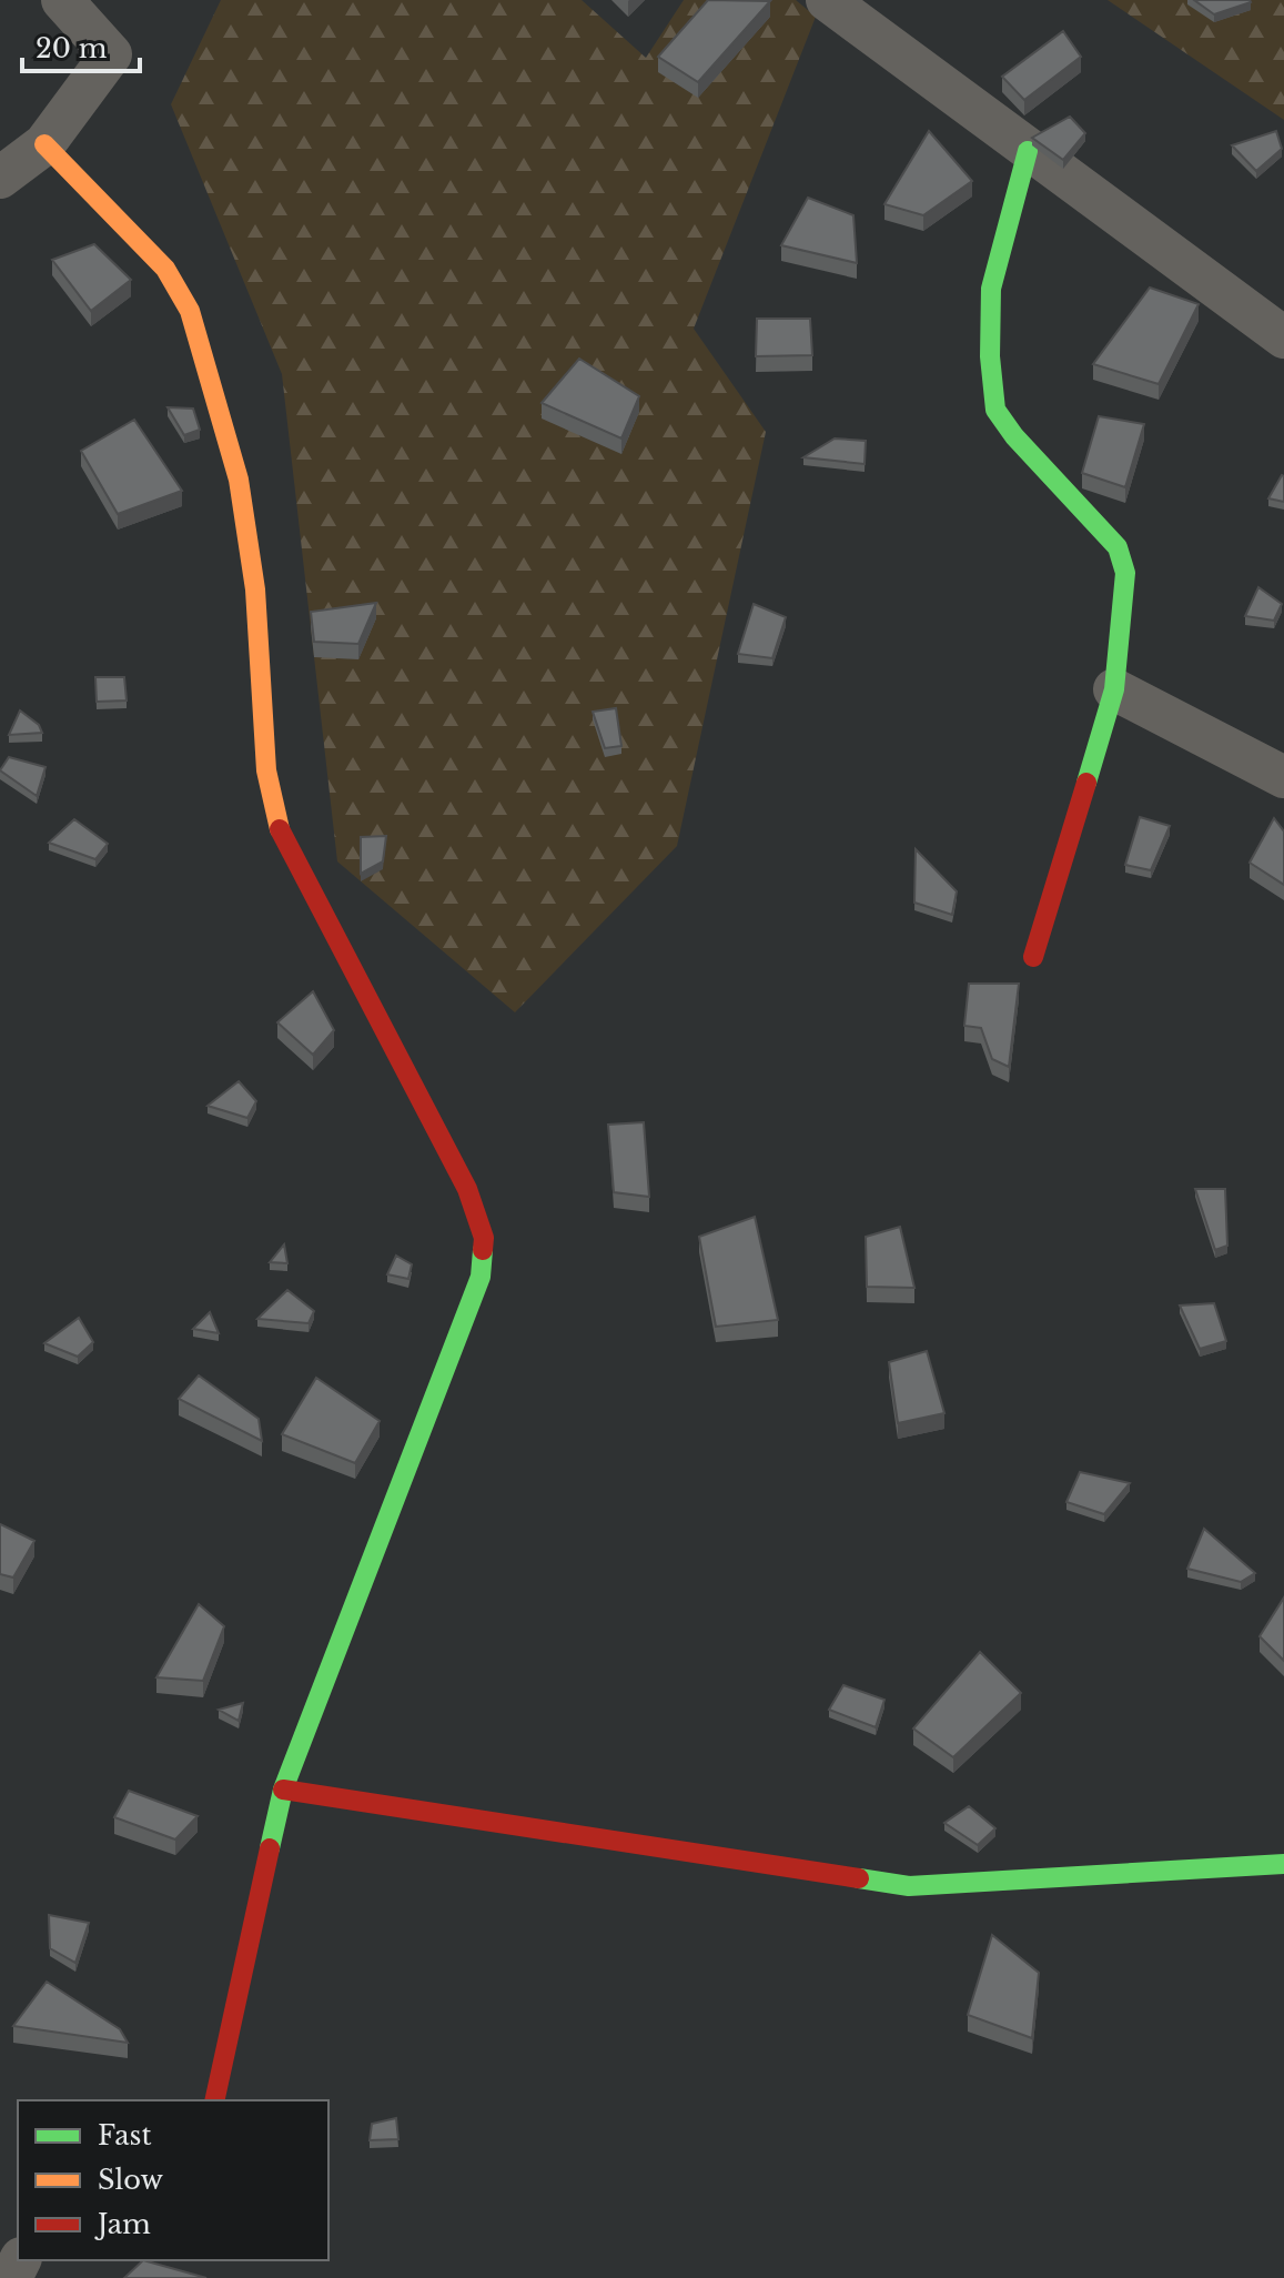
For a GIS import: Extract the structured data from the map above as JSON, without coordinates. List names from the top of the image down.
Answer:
{
  "legend": ["Fast", "Slow", "Jam"],
  "scale_bar": "20 m"
}
